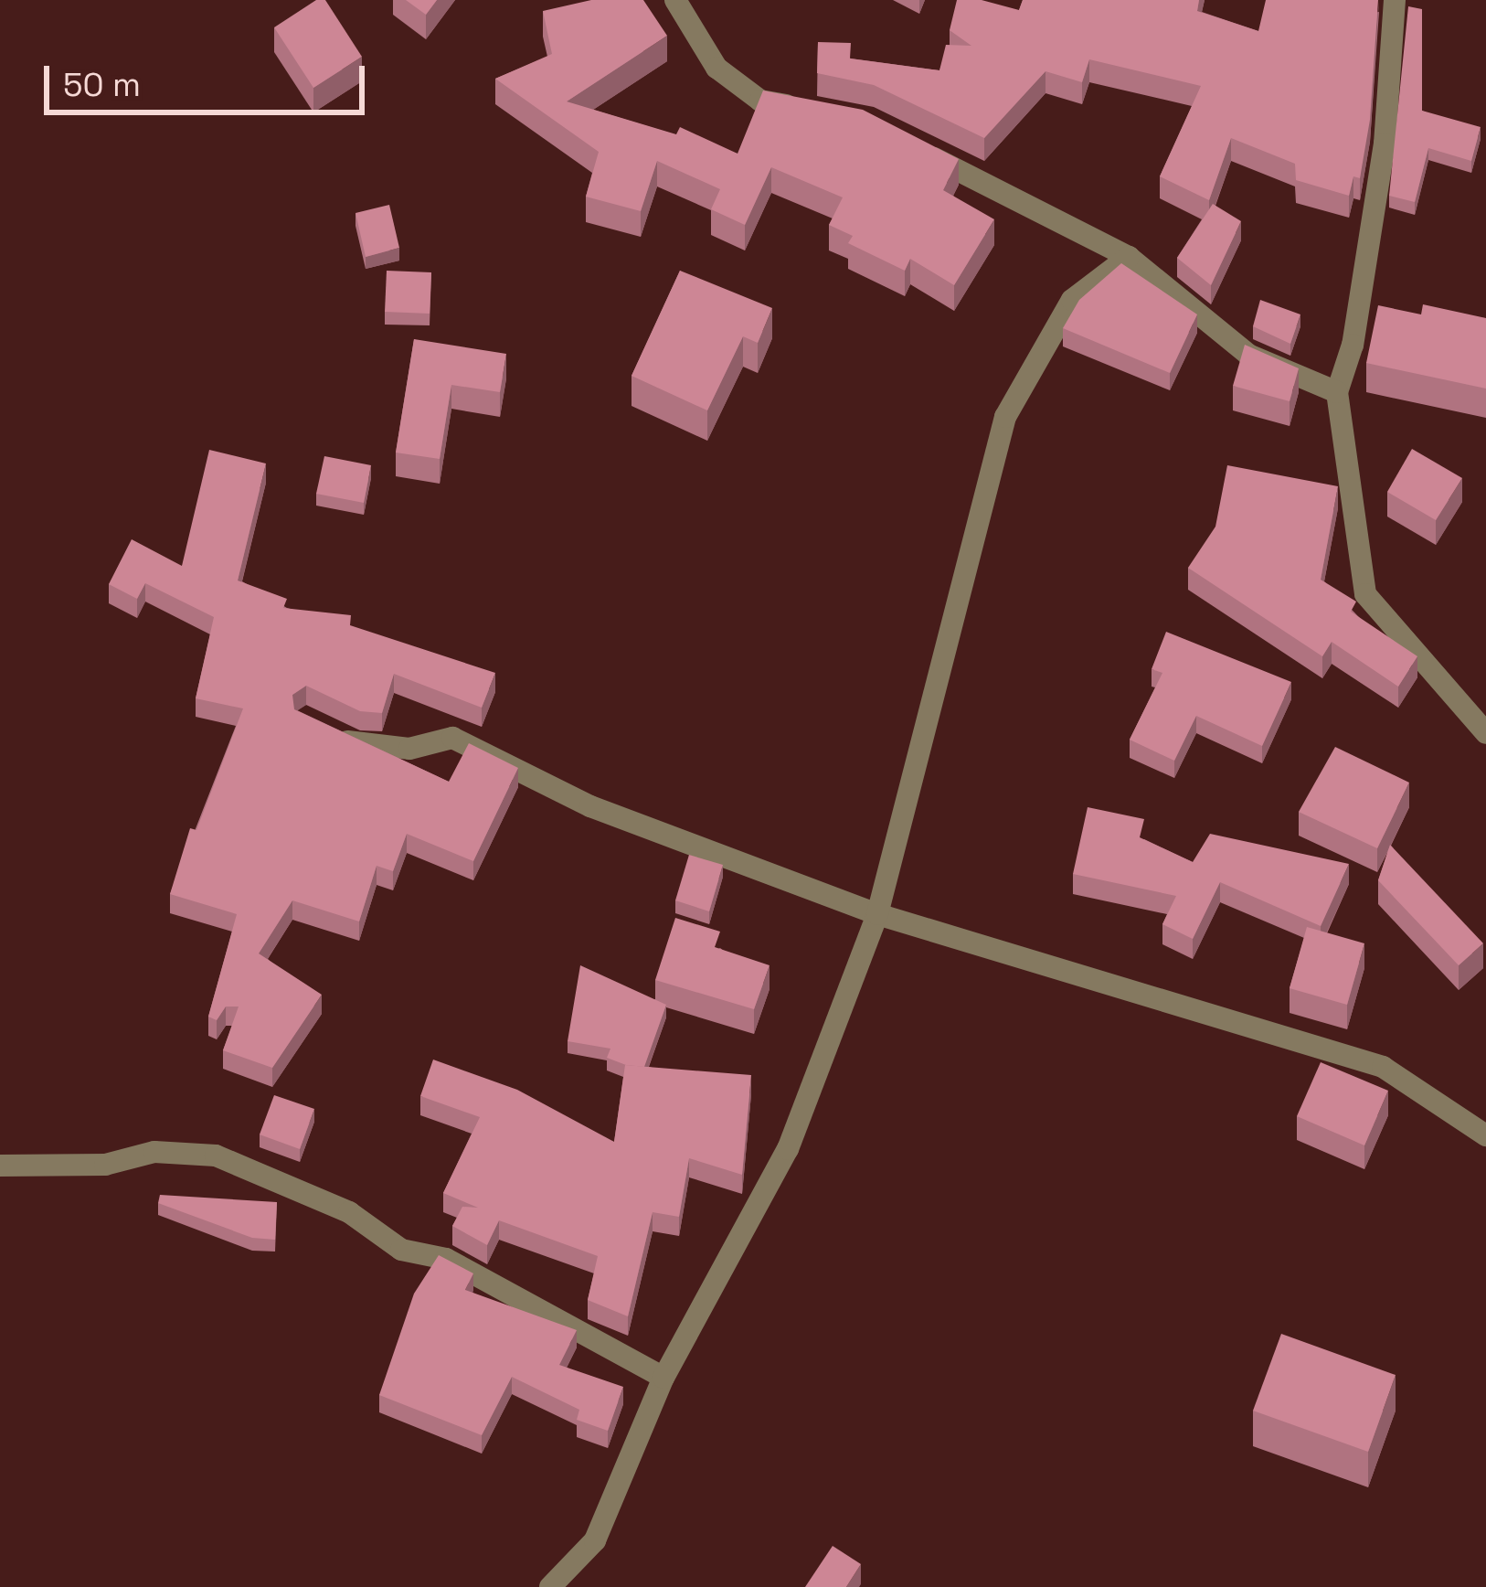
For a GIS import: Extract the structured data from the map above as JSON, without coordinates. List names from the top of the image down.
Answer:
{
  "scale_bar": "50 m"
}
